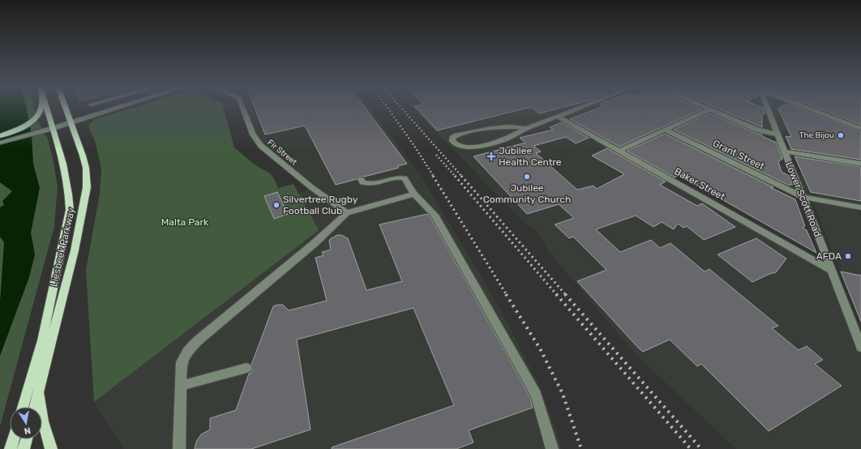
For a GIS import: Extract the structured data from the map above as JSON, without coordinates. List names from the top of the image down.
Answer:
{
  "streets": {
    "main road": ["Liesbeek Parkway"],
    "street": [
      "Fir Street",
      "Grant Street",
      "Baker Street",
      "Lower Scott Road"
    ]
  },
  "crossings": [
    ["Grant Street", "Lower Scott Road"],
    ["Baker Street", "Lower Scott Road"]
  ],
  "parks": ["Malta Park"],
  "places": {
    "other": [
      "The Bijou",
      "Jubilee Community Church",
      "Silvertree Rugby Football Club",
      "AFDA"
    ],
    "health": ["Jubilee Health Centre"]
  },
  "north": "bottom"
}
